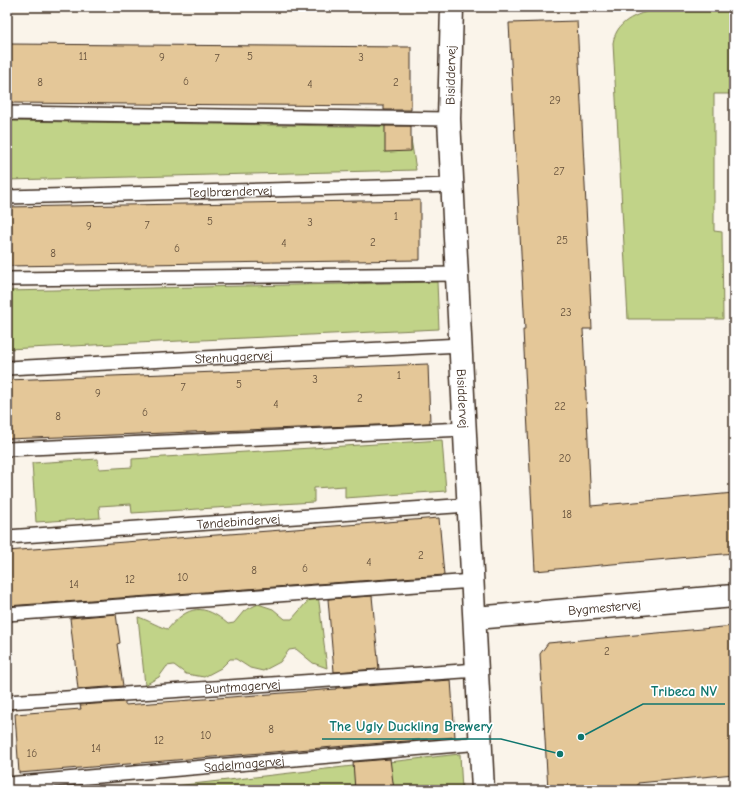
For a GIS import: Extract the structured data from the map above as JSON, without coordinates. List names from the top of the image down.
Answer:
{
  "streets": {
    "street": ["Bisiddervej", "Bygmestervej"],
    "lane": [
      "Teglbrændervej",
      "Stenhuggervej",
      "Tøndebindervej",
      "Buntmagervej",
      "Sadelmagervej"
    ]
  },
  "crossings": [
    ["Bisiddervej", "Teglbrændervej"],
    ["Bisiddervej", "Stenhuggervej"],
    ["Bisiddervej", "Tøndebindervej"],
    ["Bisiddervej", "Bygmestervej"],
    ["Bisiddervej", "Buntmagervej"],
    ["Bisiddervej", "Sadelmagervej"]
  ],
  "places": ["Tribeca NV", "The Ugly Duckling Brewery"],
  "house_numbers": [
    "11",
    "5",
    "9",
    "3",
    "7",
    "6",
    "8",
    "2",
    "4",
    "29",
    "27",
    "1",
    "5",
    "3",
    "7",
    "9",
    "25",
    "2",
    "4",
    "6",
    "8",
    "23",
    "1",
    "3",
    "5",
    "7",
    "9",
    "2",
    "4",
    "22",
    "6",
    "8",
    "20",
    "18",
    "2",
    "4",
    "6",
    "8",
    "10",
    "12",
    "14",
    "2",
    "8",
    "10",
    "12",
    "14",
    "16"
  ]
}
